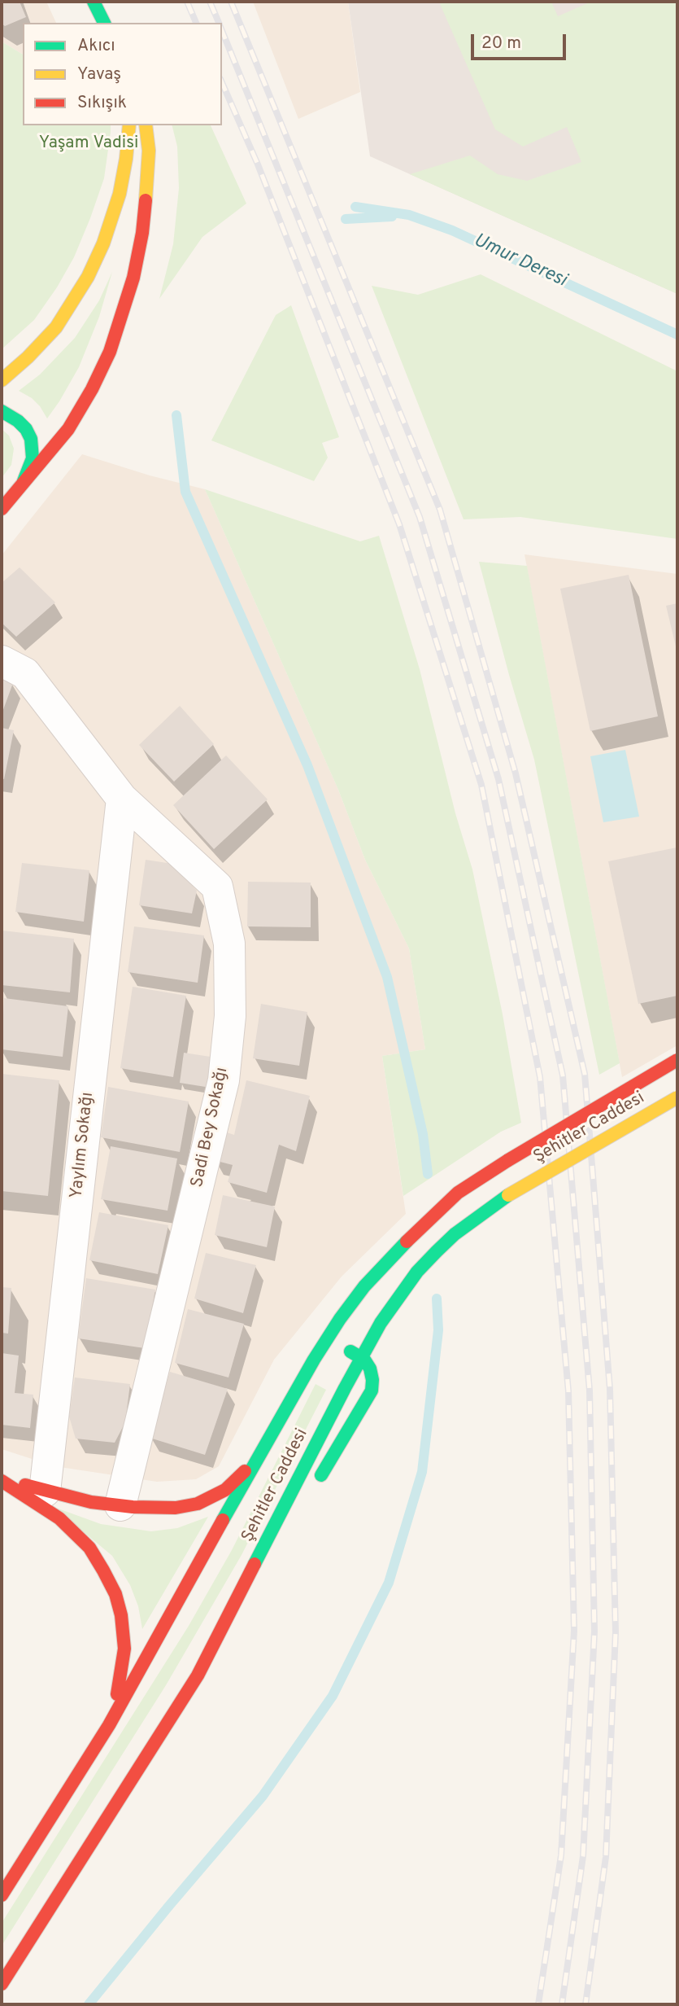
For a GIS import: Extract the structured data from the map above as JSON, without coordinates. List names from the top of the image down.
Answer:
{
  "streets": {
    "main road": ["Şehitler Caddesi"],
    "street": ["Sadi Bey Sokağı", "Yaylım Sokağı"]
  },
  "crossings": [
    ["Sadi Bey Sokağı", "Yaylım Sokağı"]
  ],
  "water": ["Umur Deresi"],
  "parks": ["Yaşam Vadisi"],
  "legend": ["Akıcı", "Yavaş", "Sıkışık"],
  "scale_bar": "20 m"
}
